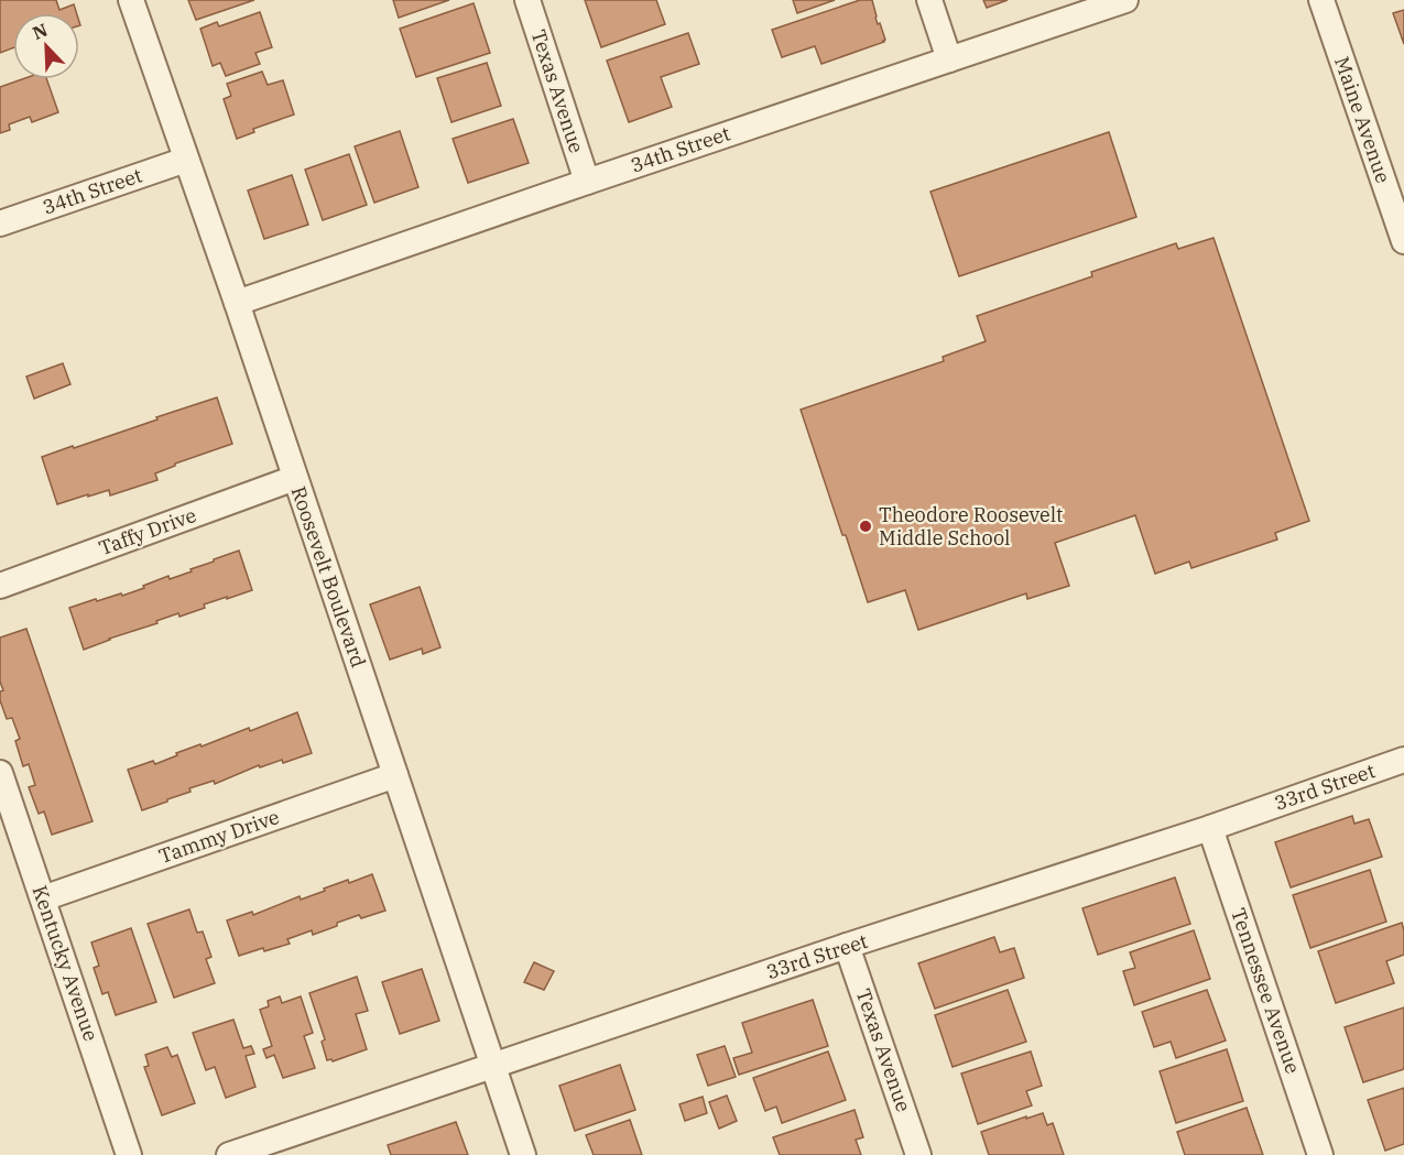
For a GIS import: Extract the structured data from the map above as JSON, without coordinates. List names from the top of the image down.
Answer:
{
  "streets": {
    "street": [
      "Texas Avenue",
      "Maine Avenue",
      "34th Street",
      "Taffy Drive",
      "Roosevelt Boulevard",
      "33rd Street",
      "Tammy Drive",
      "Kentucky Avenue",
      "Tennessee Avenue"
    ]
  },
  "crossings": [
    ["Texas Avenue", "34th Street"],
    ["Texas Avenue", "33rd Street"],
    ["34th Street", "Roosevelt Boulevard"],
    ["Taffy Drive", "Roosevelt Boulevard"],
    ["Roosevelt Boulevard", "33rd Street"],
    ["Roosevelt Boulevard", "Tammy Drive"],
    ["33rd Street", "Tennessee Avenue"],
    ["Tammy Drive", "Kentucky Avenue"]
  ],
  "places": ["Theodore Roosevelt Middle School"],
  "north": "top left"
}
